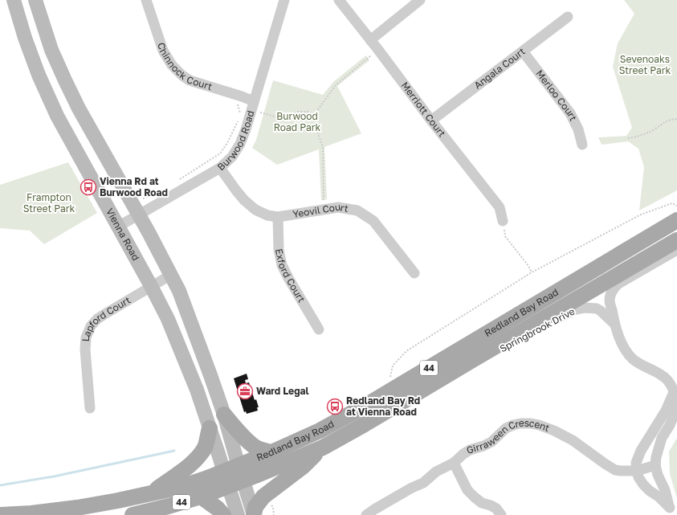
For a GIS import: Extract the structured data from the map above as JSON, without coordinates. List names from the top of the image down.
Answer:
{
  "streets": {
    "main road": ["Vienna Road", "Redland Bay Road", "44"],
    "street": [
      "Chinnock Court",
      "Angala Court",
      "Merloo Court",
      "Merriott Court",
      "Burwood Road",
      "Yeovil Court",
      "Exford Court",
      "Lapford Court",
      "Springbrook Drive",
      "Girraween Crescent"
    ]
  },
  "crossings": [
    ["Chinnock Court", "Burwood Road"],
    ["Angala Court", "Merloo Court"],
    ["Angala Court", "Merriott Court"],
    ["Burwood Road", "Yeovil Court"],
    ["Burwood Road", "Vienna Road"],
    ["Yeovil Court", "Exford Court"],
    ["Vienna Road", "Redland Bay Road"],
    ["Vienna Road", "Lapford Court"],
    ["Redland Bay Road", "Springbrook Drive"],
    ["Springbrook Drive", "Girraween Crescent"]
  ],
  "parks": ["Sevenoaks Street Park", "Burwood Road Park", "Frampton Street Park"],
  "places": {
    "bus stop": ["Vienna Rd at Burwood Road", "Redland Bay Rd at Vienna Road"],
    "office": ["Ward Legal"]
  }
}
